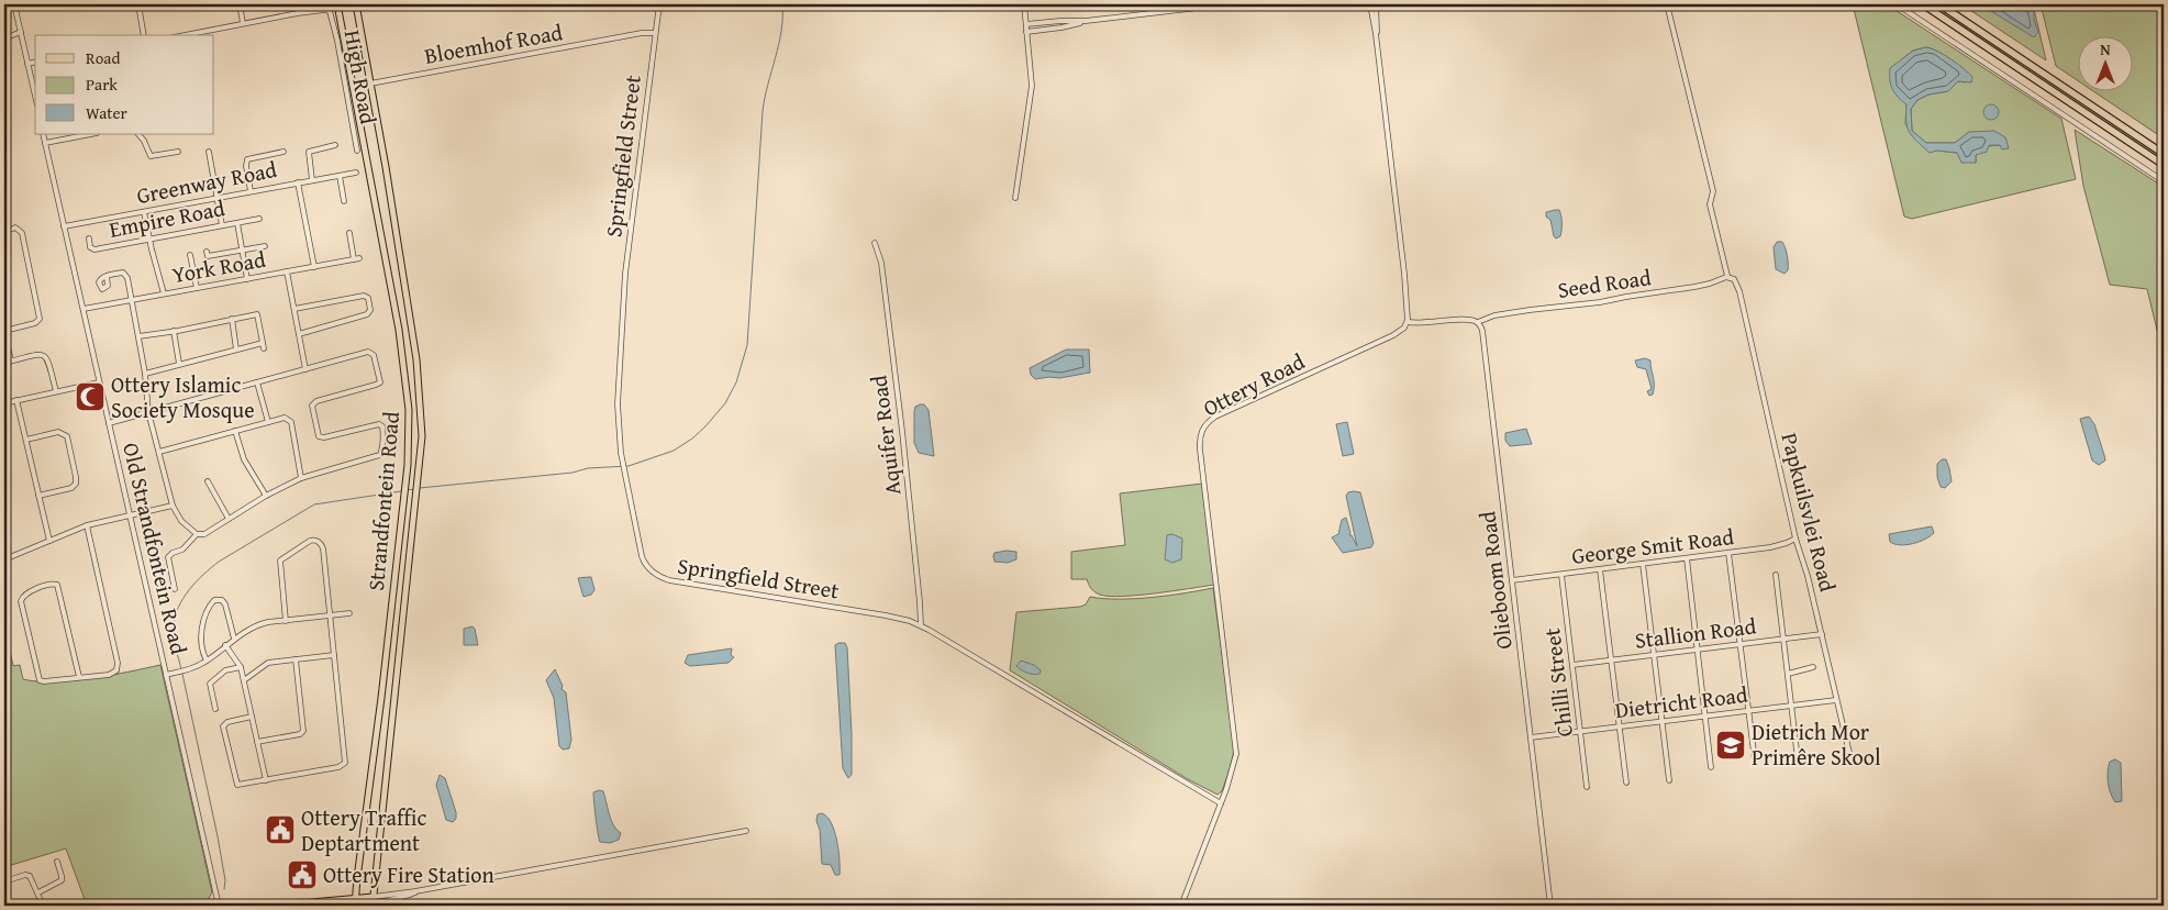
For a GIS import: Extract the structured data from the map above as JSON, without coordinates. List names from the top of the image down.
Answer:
{
  "streets": {
    "main road": ["Strandfontein Road"],
    "street": [
      "Bloemhof Road",
      "High Road",
      "Springfield Street",
      "Greenway Road",
      "Empire Road",
      "York Road",
      "Seed Road",
      "Ottery Road",
      "Aquifer Road",
      "Papkuilsvlei Road",
      "George Smit Road",
      "Old Strandfontein Road",
      "Olieboom Road",
      "Stallion Road",
      "Chilli Street",
      "Dietricht Road"
    ]
  },
  "crossings": [
    ["Bloemhof Road", "Springfield Street"],
    ["Bloemhof Road", "Strandfontein Road"],
    ["Springfield Street", "Ottery Road"],
    ["Springfield Street", "Aquifer Road"],
    ["Greenway Road", "Old Strandfontein Road"],
    ["York Road", "Old Strandfontein Road"],
    ["Seed Road", "Papkuilsvlei Road"],
    ["Seed Road", "Olieboom Road"],
    ["Papkuilsvlei Road", "George Smit Road"],
    ["Papkuilsvlei Road", "Stallion Road"],
    ["Papkuilsvlei Road", "Dietricht Road"],
    ["George Smit Road", "Olieboom Road"],
    ["George Smit Road", "Chilli Street"],
    ["Olieboom Road", "Dietricht Road"],
    ["Stallion Road", "Chilli Street"],
    ["Chilli Street", "Dietricht Road"]
  ],
  "places": {
    "mosque": ["Ottery Islamic Society Mosque"],
    "school or university": ["Dietrich Mor Primêre Skool"],
    "public building": ["Ottery Traffic Deptartment", "Ottery Fire Station"]
  },
  "legend": ["Road", "Park", "Water"],
  "north": "top"
}
